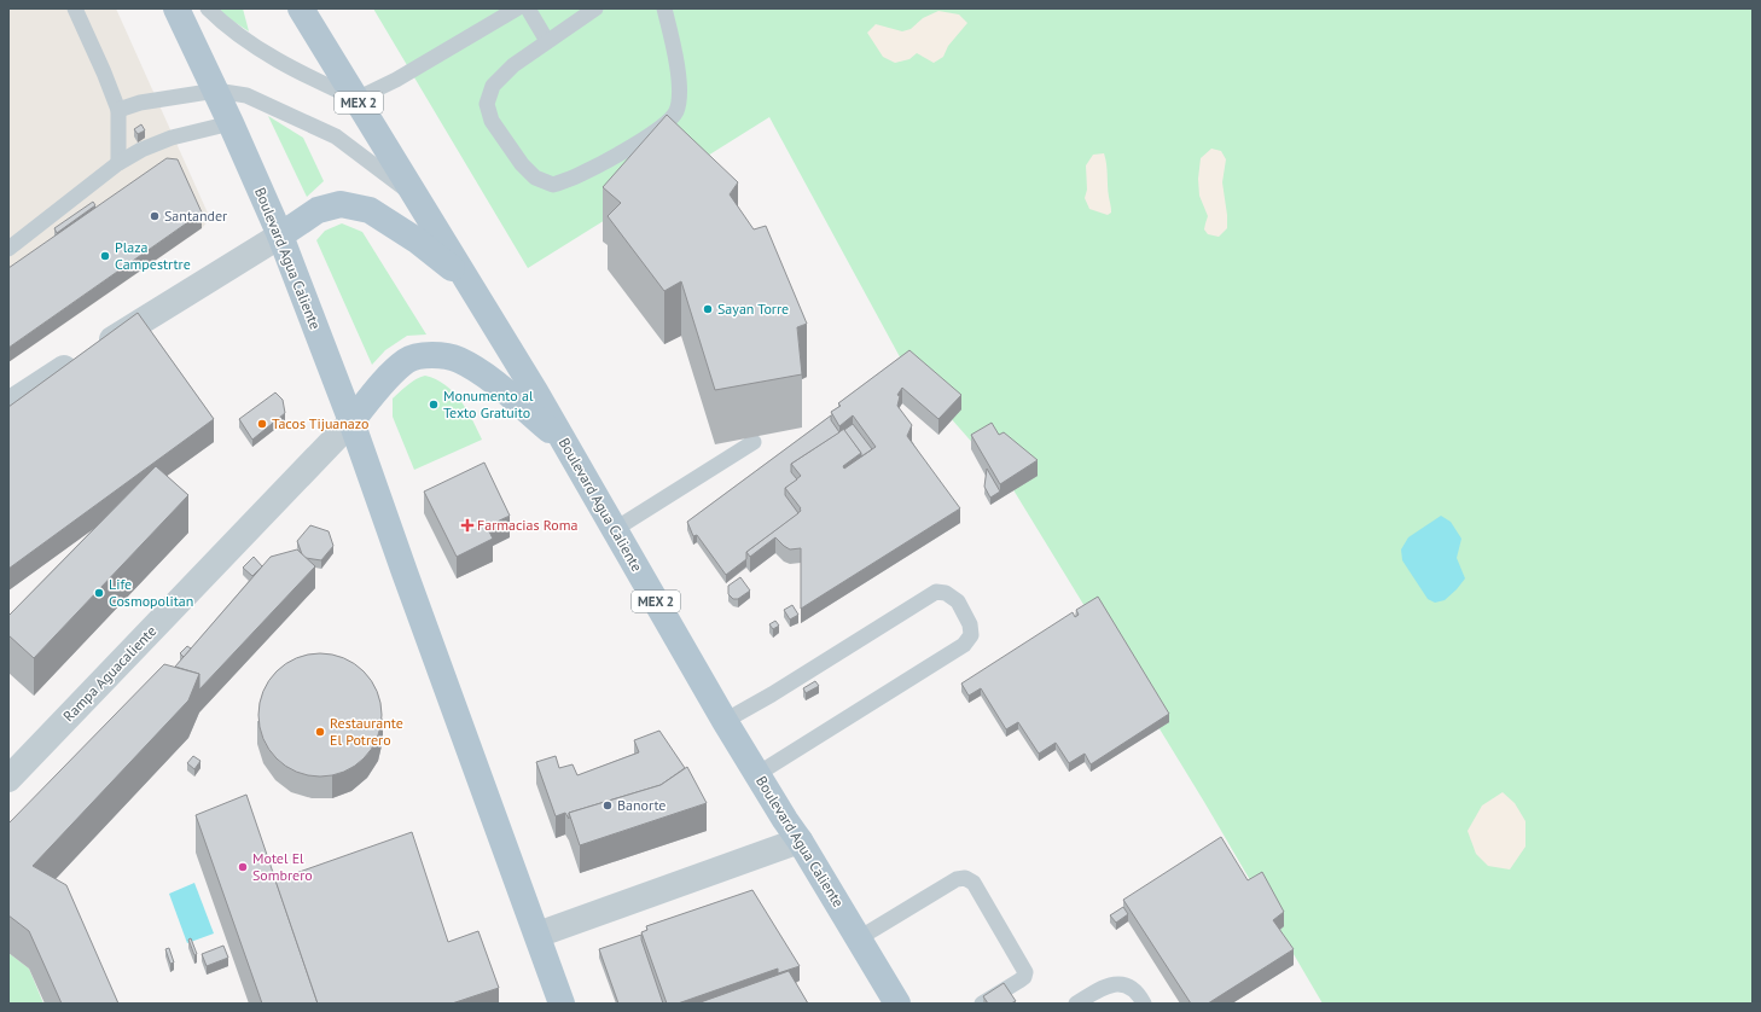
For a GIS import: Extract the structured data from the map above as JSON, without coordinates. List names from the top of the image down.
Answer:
{
  "streets": {
    "main road": ["MEX 2", "Boulevard Agua Caliente"],
    "street": ["Rampa Aguacaliente"]
  },
  "crossings": [
    ["Boulevard Agua Caliente", "Rampa Aguacaliente"]
  ],
  "places": {
    "other": [
      "Santander",
      "Plaza Campestrtre",
      "Sayan Torre",
      "Monumento al Texto Gratuito",
      "Tacos Tijuanazo",
      "Life Cosmopolitan",
      "Restaurante El Potrero",
      "Banorte",
      "Motel El Sombrero"
    ],
    "health": ["Farmacias Roma"]
  }
}
